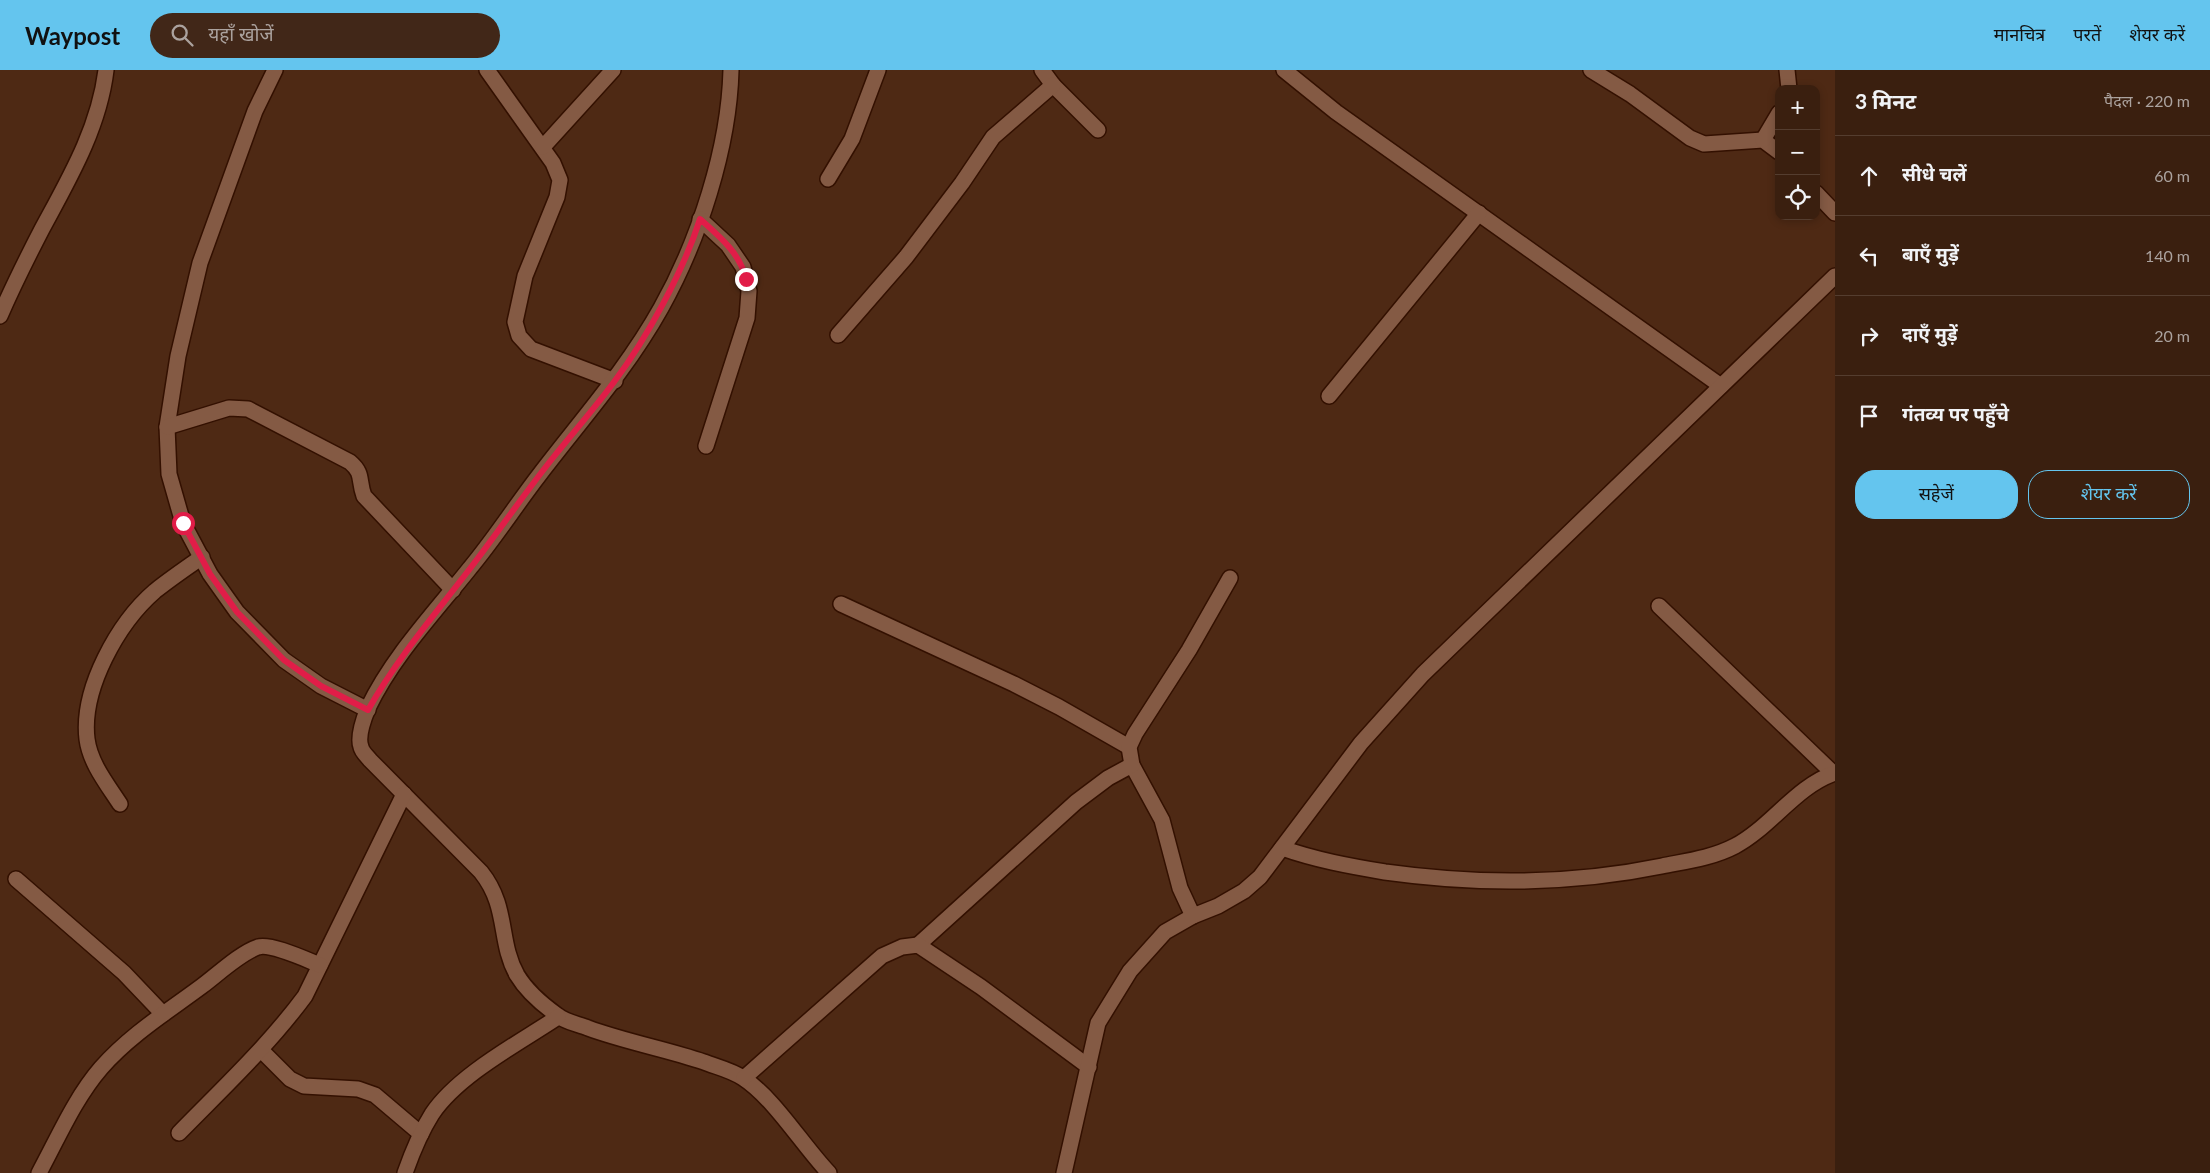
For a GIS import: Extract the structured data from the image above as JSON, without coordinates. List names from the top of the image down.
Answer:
{
  "page": {
    "header": "Waypost",
    "search": "यहाँ खोजें",
    "nav": ["मानचित्र", "परतें", "शेयर करें"],
    "heading": ["3 मिनट", "पैदल · 220 m"],
    "map_buttons": ["+", "−"],
    "list": [
      ["सीधे चलें", "60 m"],
      ["बाएँ मुड़ें", "140 m"],
      ["दाएँ मुड़ें", "20 m"],
      "गंतव्य पर पहुँचे"
    ],
    "buttons": ["सहेजें", "शेयर करें"]
  }
}
